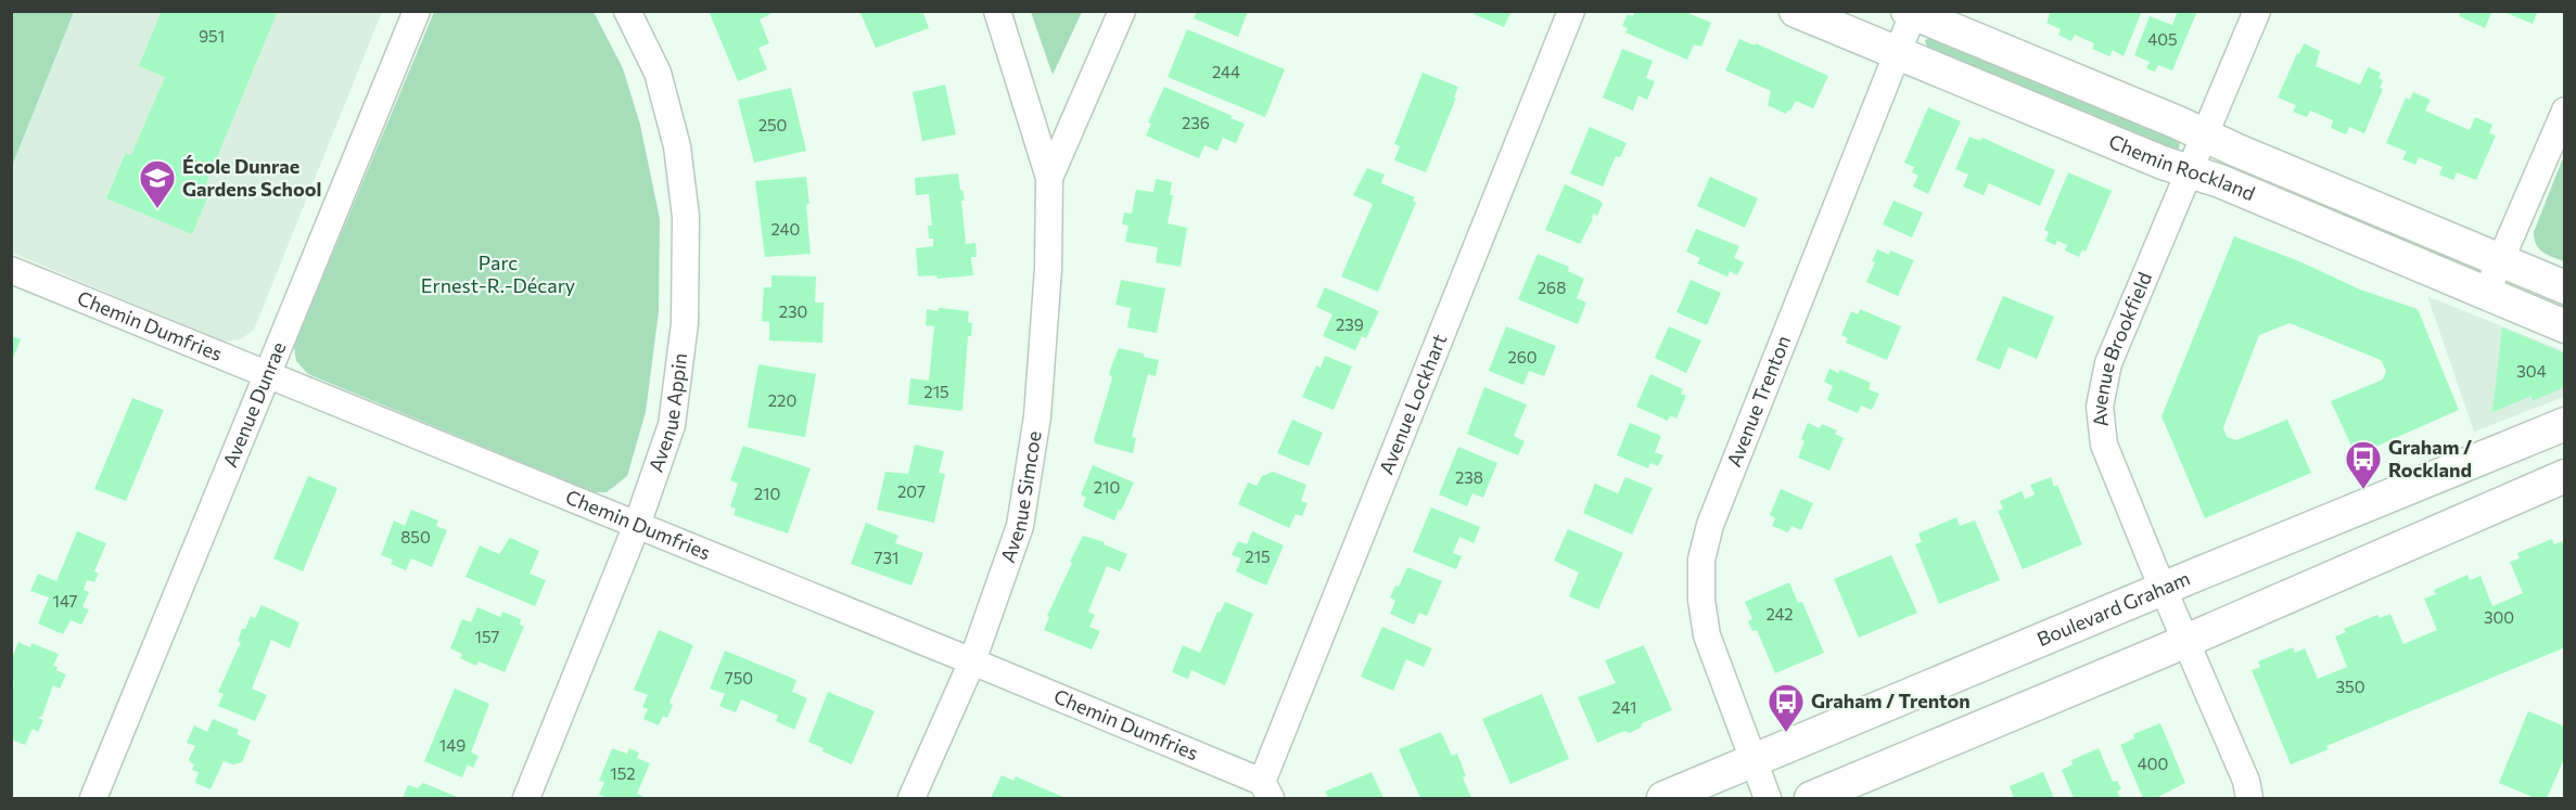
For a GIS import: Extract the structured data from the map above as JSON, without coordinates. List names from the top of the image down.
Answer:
{
  "streets": {
    "street": [
      "Chemin Rockland",
      "Chemin Dumfries",
      "Avenue Brookfield",
      "Avenue Trenton",
      "Avenue Dunrae",
      "Avenue Lockhart",
      "Avenue Appin",
      "Avenue Simcoe",
      "Boulevard Graham"
    ]
  },
  "crossings": [
    ["Chemin Rockland", "Avenue Brookfield"],
    ["Chemin Rockland", "Avenue Trenton"],
    ["Chemin Dumfries", "Avenue Dunrae"],
    ["Chemin Dumfries", "Avenue Lockhart"],
    ["Chemin Dumfries", "Avenue Appin"],
    ["Chemin Dumfries", "Avenue Simcoe"],
    ["Avenue Brookfield", "Boulevard Graham"],
    ["Avenue Trenton", "Boulevard Graham"]
  ],
  "parks": ["Parc Ernest-R.-Décary"],
  "places": {
    "school or university": ["École Dunrae Gardens School"],
    "bus stop": ["Graham / Rockland", "Graham / Trenton"]
  },
  "house_numbers": [
    "951",
    "405",
    "244",
    "236",
    "250",
    "240",
    "268",
    "230",
    "239",
    "260",
    "304",
    "215",
    "220",
    "238",
    "210",
    "207",
    "210",
    "850",
    "215",
    "731",
    "147",
    "242",
    "300",
    "157",
    "750",
    "350",
    "241",
    "149",
    "400",
    "152"
  ]
}
